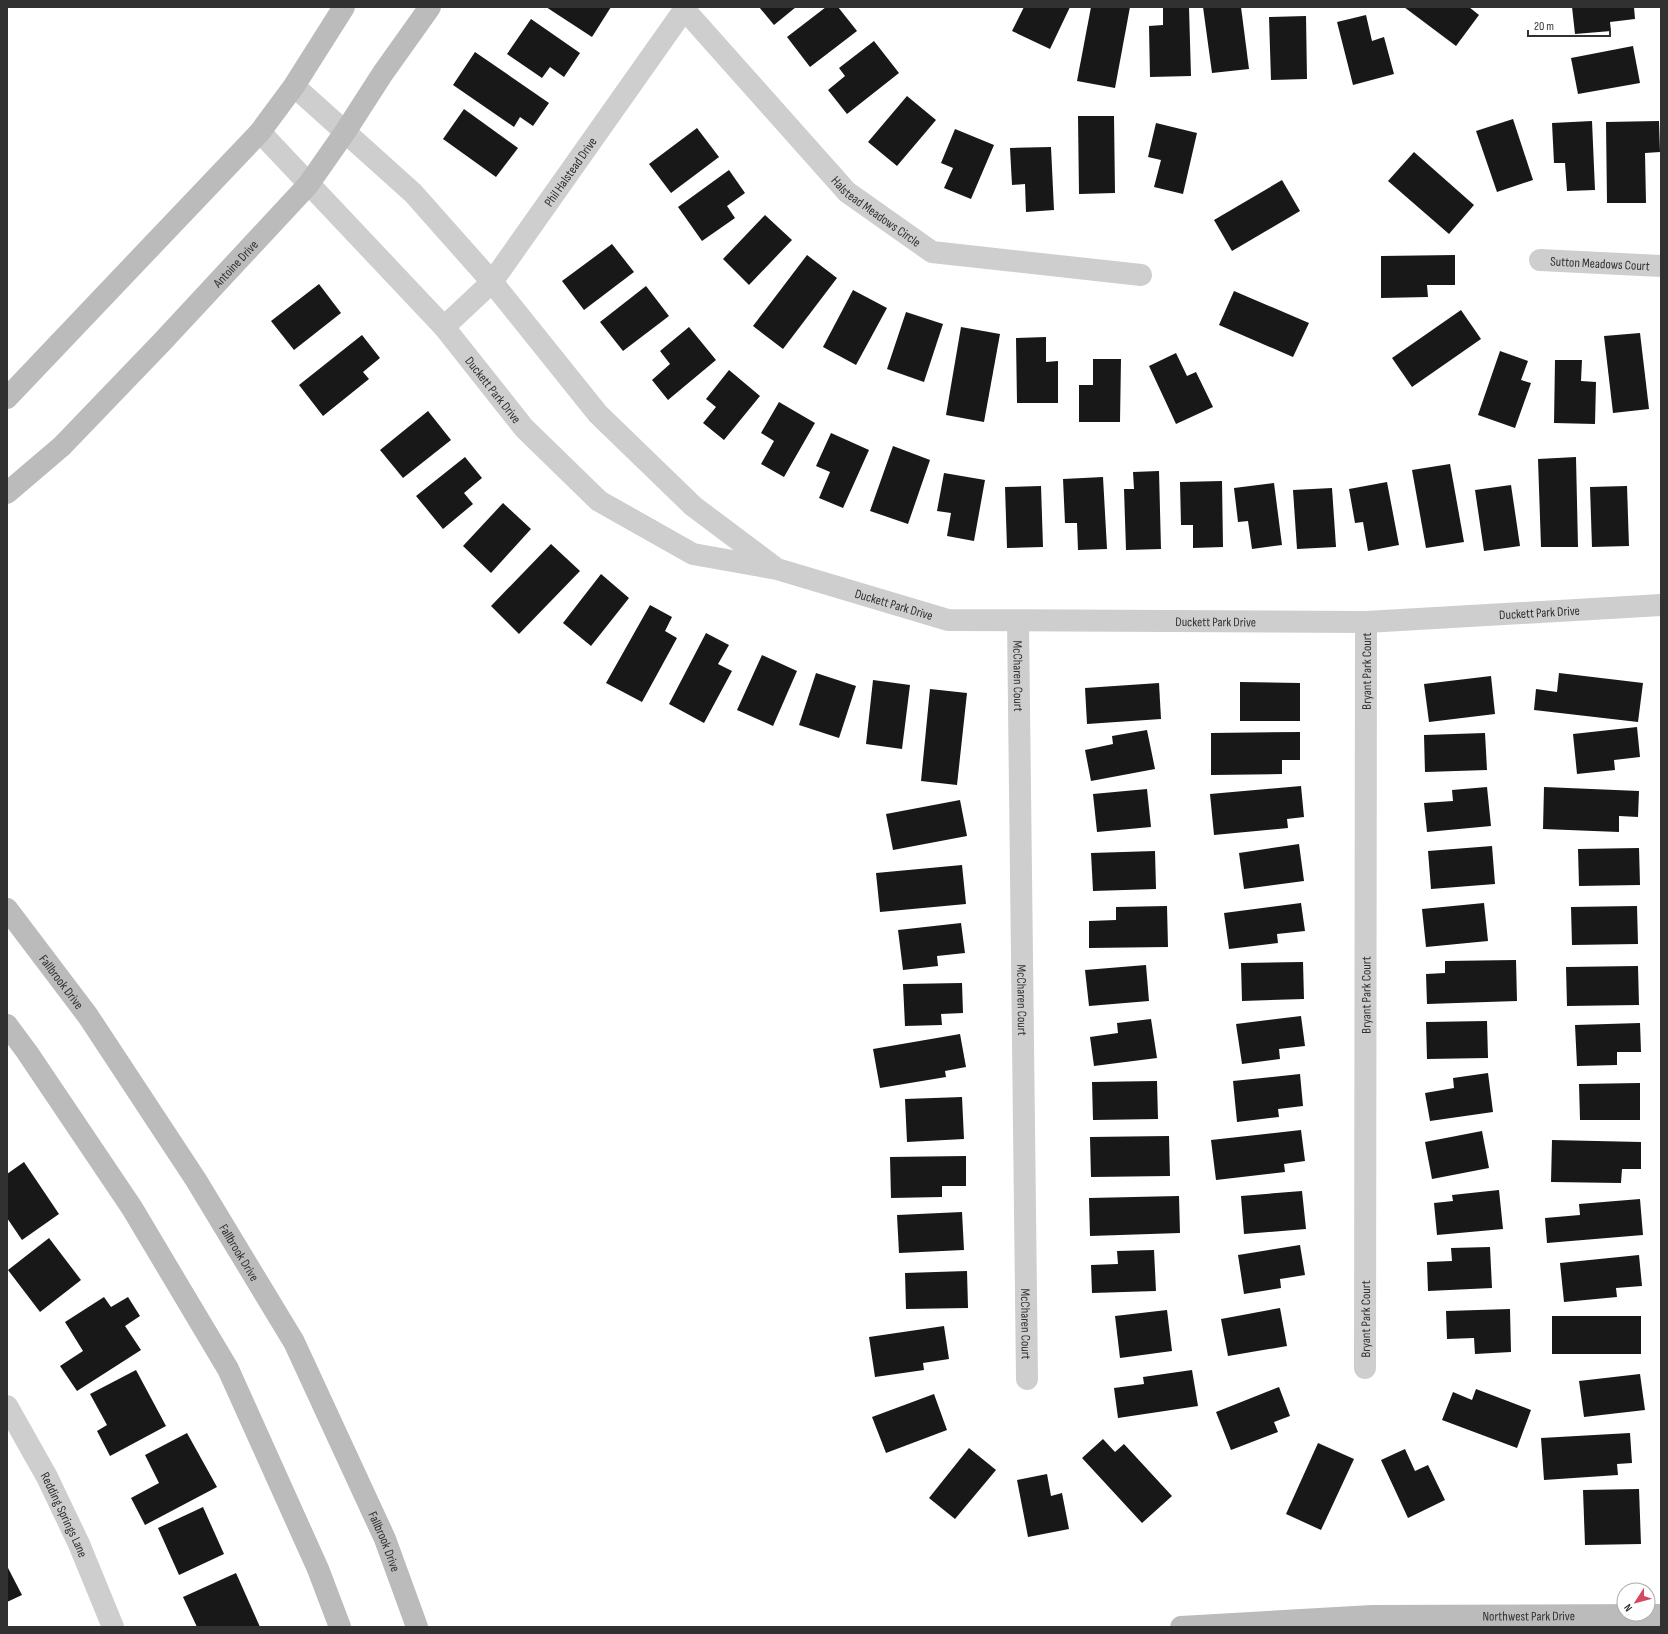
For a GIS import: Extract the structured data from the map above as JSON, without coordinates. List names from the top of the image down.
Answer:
{
  "streets": {
    "main road": ["Antoine Drive", "Fallbrook Drive", "Northwest Park Drive"],
    "street": [
      "Phil Halstead Drive",
      "Halstead Meadows Circle",
      "Sutton Meadows Court",
      "Duckett Park Drive",
      "Bryant Park Court",
      "McCharen Court",
      "Redding Springs Lane"
    ]
  },
  "crossings": [
    ["Phil Halstead Drive", "Halstead Meadows Circle"],
    ["Phil Halstead Drive", "Duckett Park Drive"],
    ["Antoine Drive", "Duckett Park Drive"],
    ["Duckett Park Drive", "Bryant Park Court"],
    ["Duckett Park Drive", "McCharen Court"]
  ],
  "scale_bar": "20 m",
  "north": "bottom left"
}
